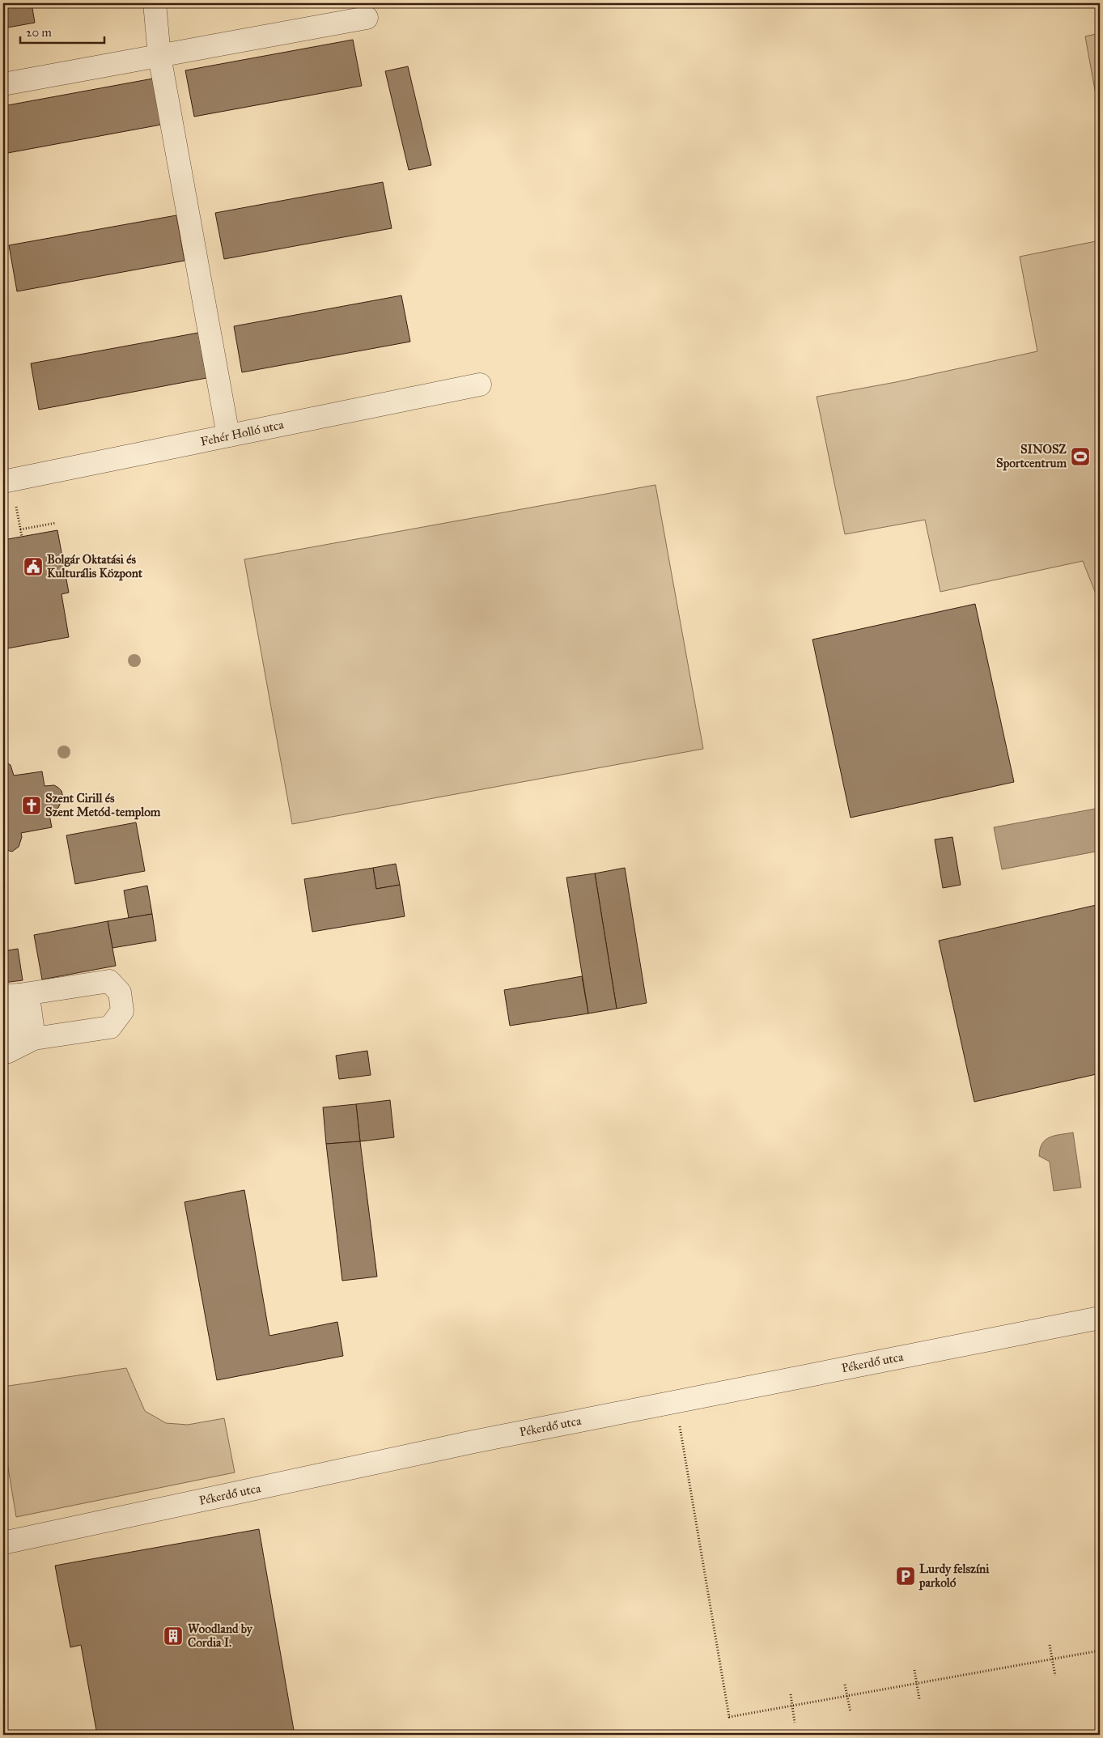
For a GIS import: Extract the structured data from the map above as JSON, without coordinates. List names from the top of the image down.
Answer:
{
  "streets": {
    "street": ["Fehér Holló utca", "Pékerdő utca"]
  },
  "places": {
    "sports": ["SINOSZ Sportcentrum"],
    "public building": ["Bolgár Oktatási és Kulturális Központ"],
    "church": ["Szent Cirill és Szent Metód-templom"],
    "parking": ["Lurdy felszíni parkoló"],
    "building": ["Woodland by Cordia I."]
  },
  "scale_bar": "20 m"
}
